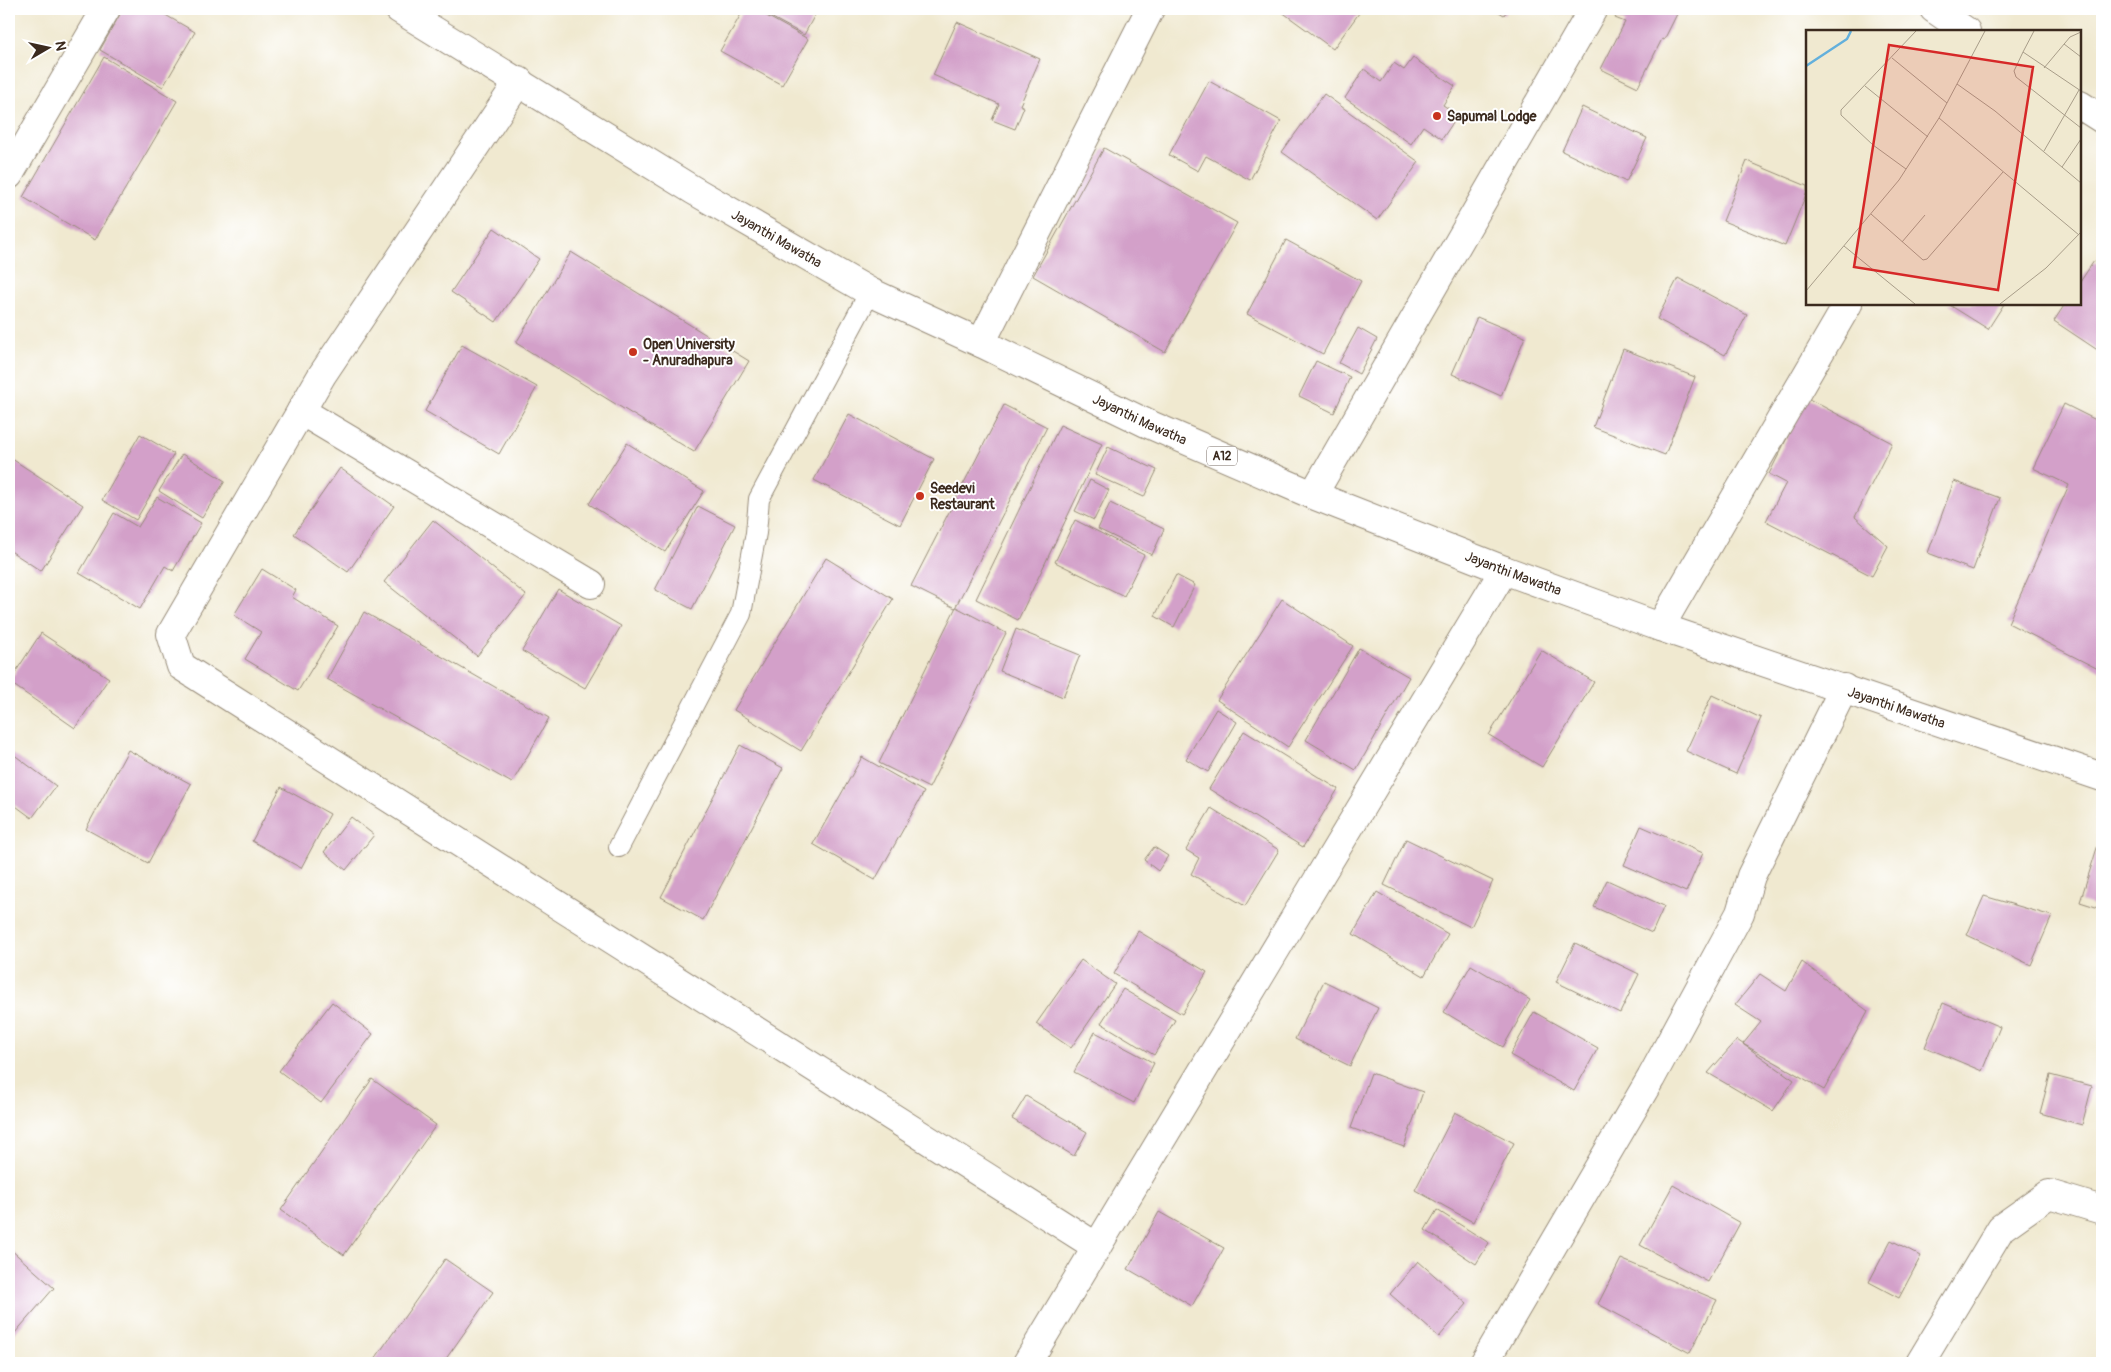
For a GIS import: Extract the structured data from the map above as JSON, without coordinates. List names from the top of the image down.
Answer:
{
  "streets": {
    "main road": ["Jayanthi Mawatha", "A12"]
  },
  "places": ["Sapumal Lodge", "Open University - Anuradhapura", "Seedevi Restaurant"],
  "north": "right"
}
